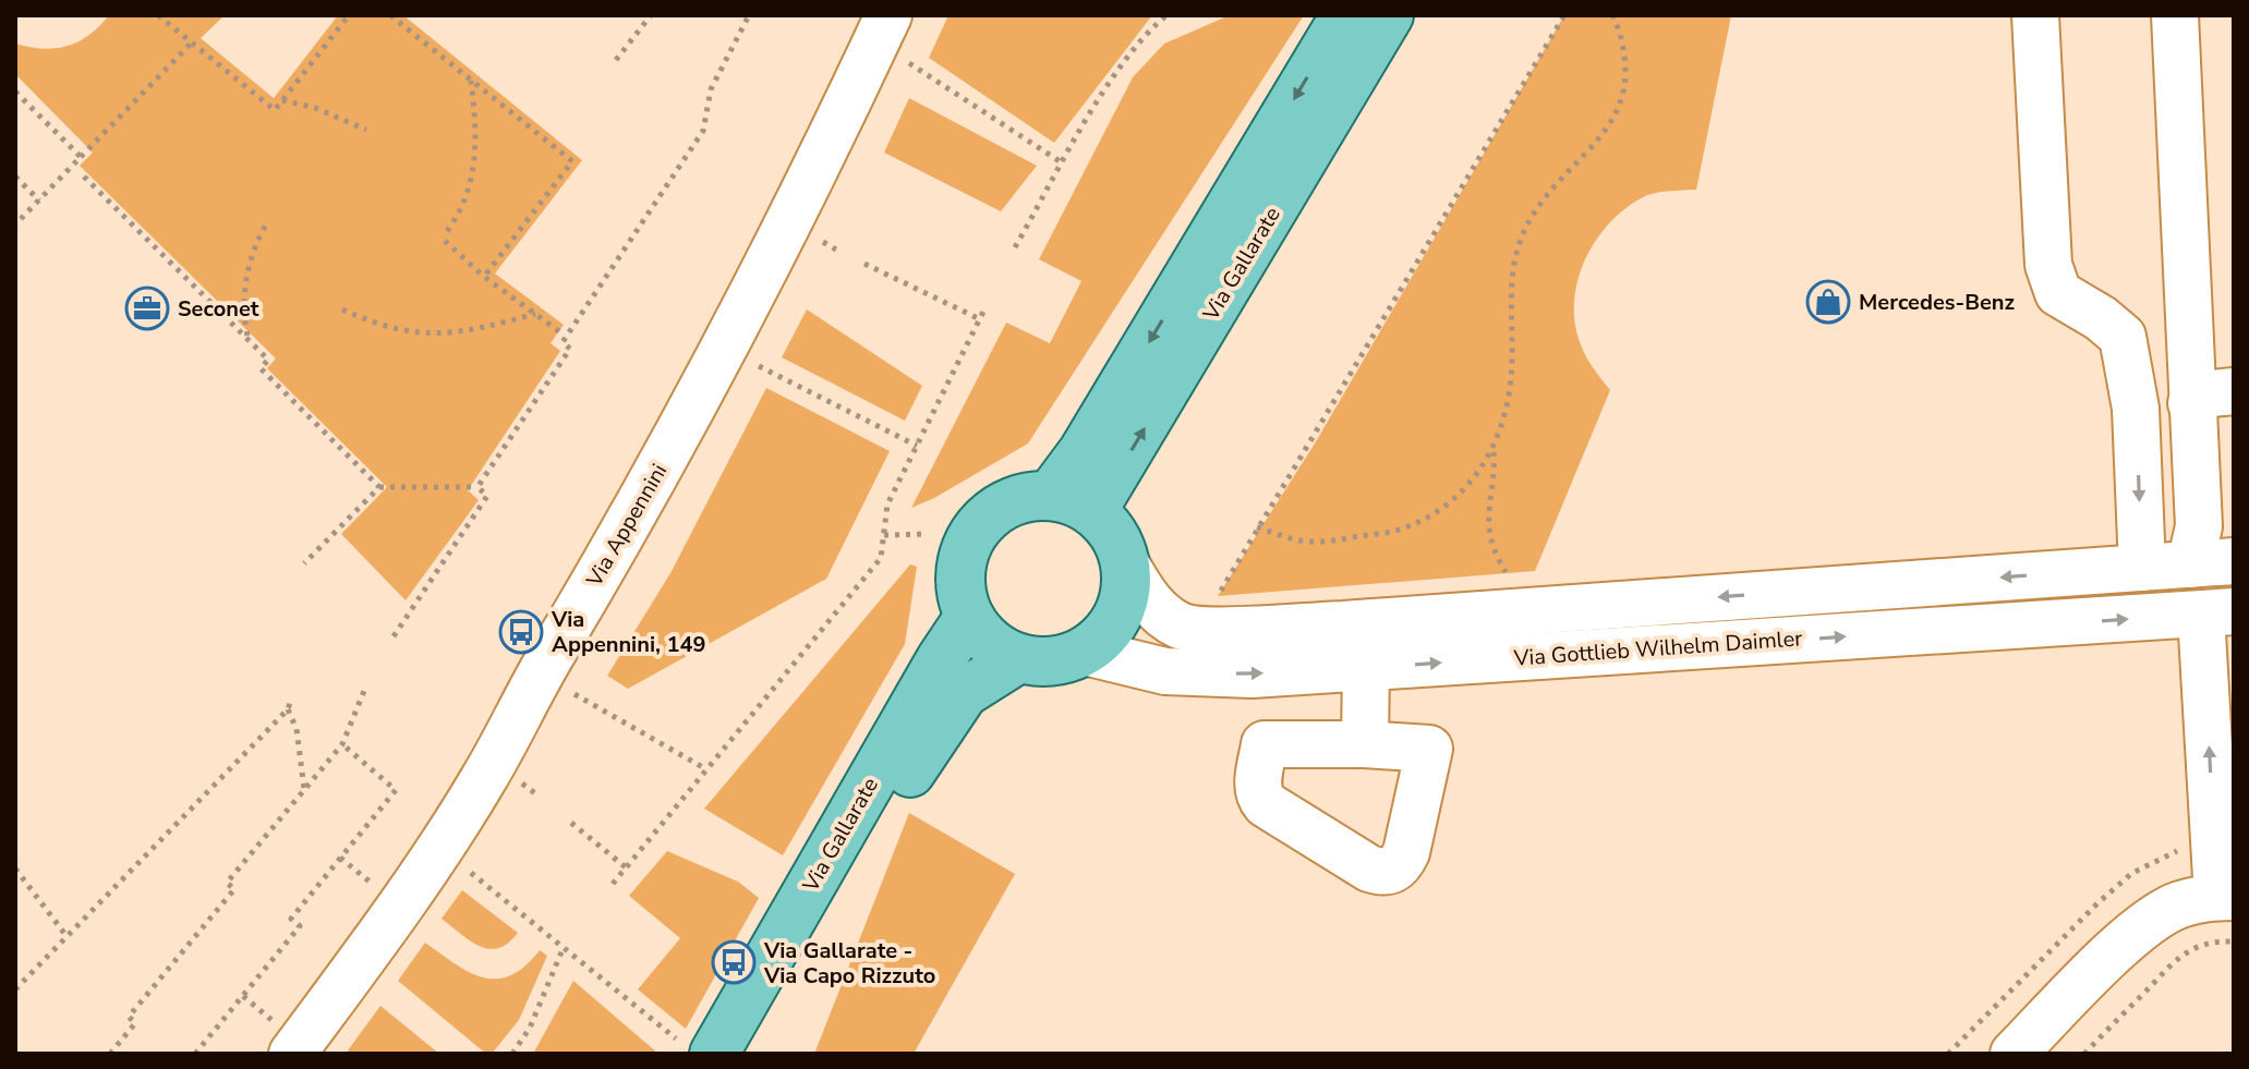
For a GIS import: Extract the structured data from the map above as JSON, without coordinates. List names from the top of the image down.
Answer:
{
  "streets": {
    "main road": ["Via Gallarate"],
    "street": ["Via Appennini", "Via Gottlieb Wilhelm Daimler"]
  },
  "crossings": [
    ["Via Gallarate", "Via Gottlieb Wilhelm Daimler"]
  ],
  "places": {
    "shop": ["Mercedes-Benz"],
    "office": ["Seconet"],
    "bus stop": ["Via Appennini, 149", "Via Gallarate - Via Capo Rizzuto"]
  }
}
